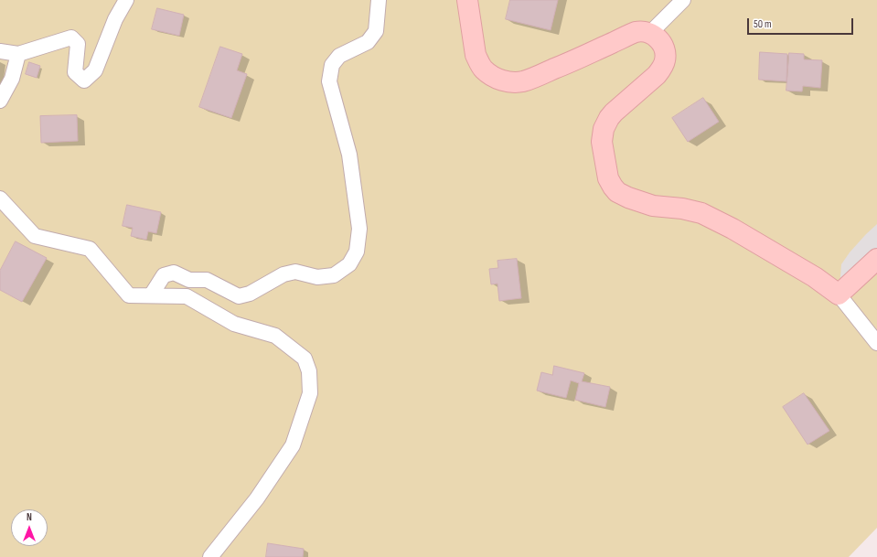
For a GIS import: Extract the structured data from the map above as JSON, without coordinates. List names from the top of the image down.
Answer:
{
  "scale_bar": "50 m",
  "north": "top"
}
